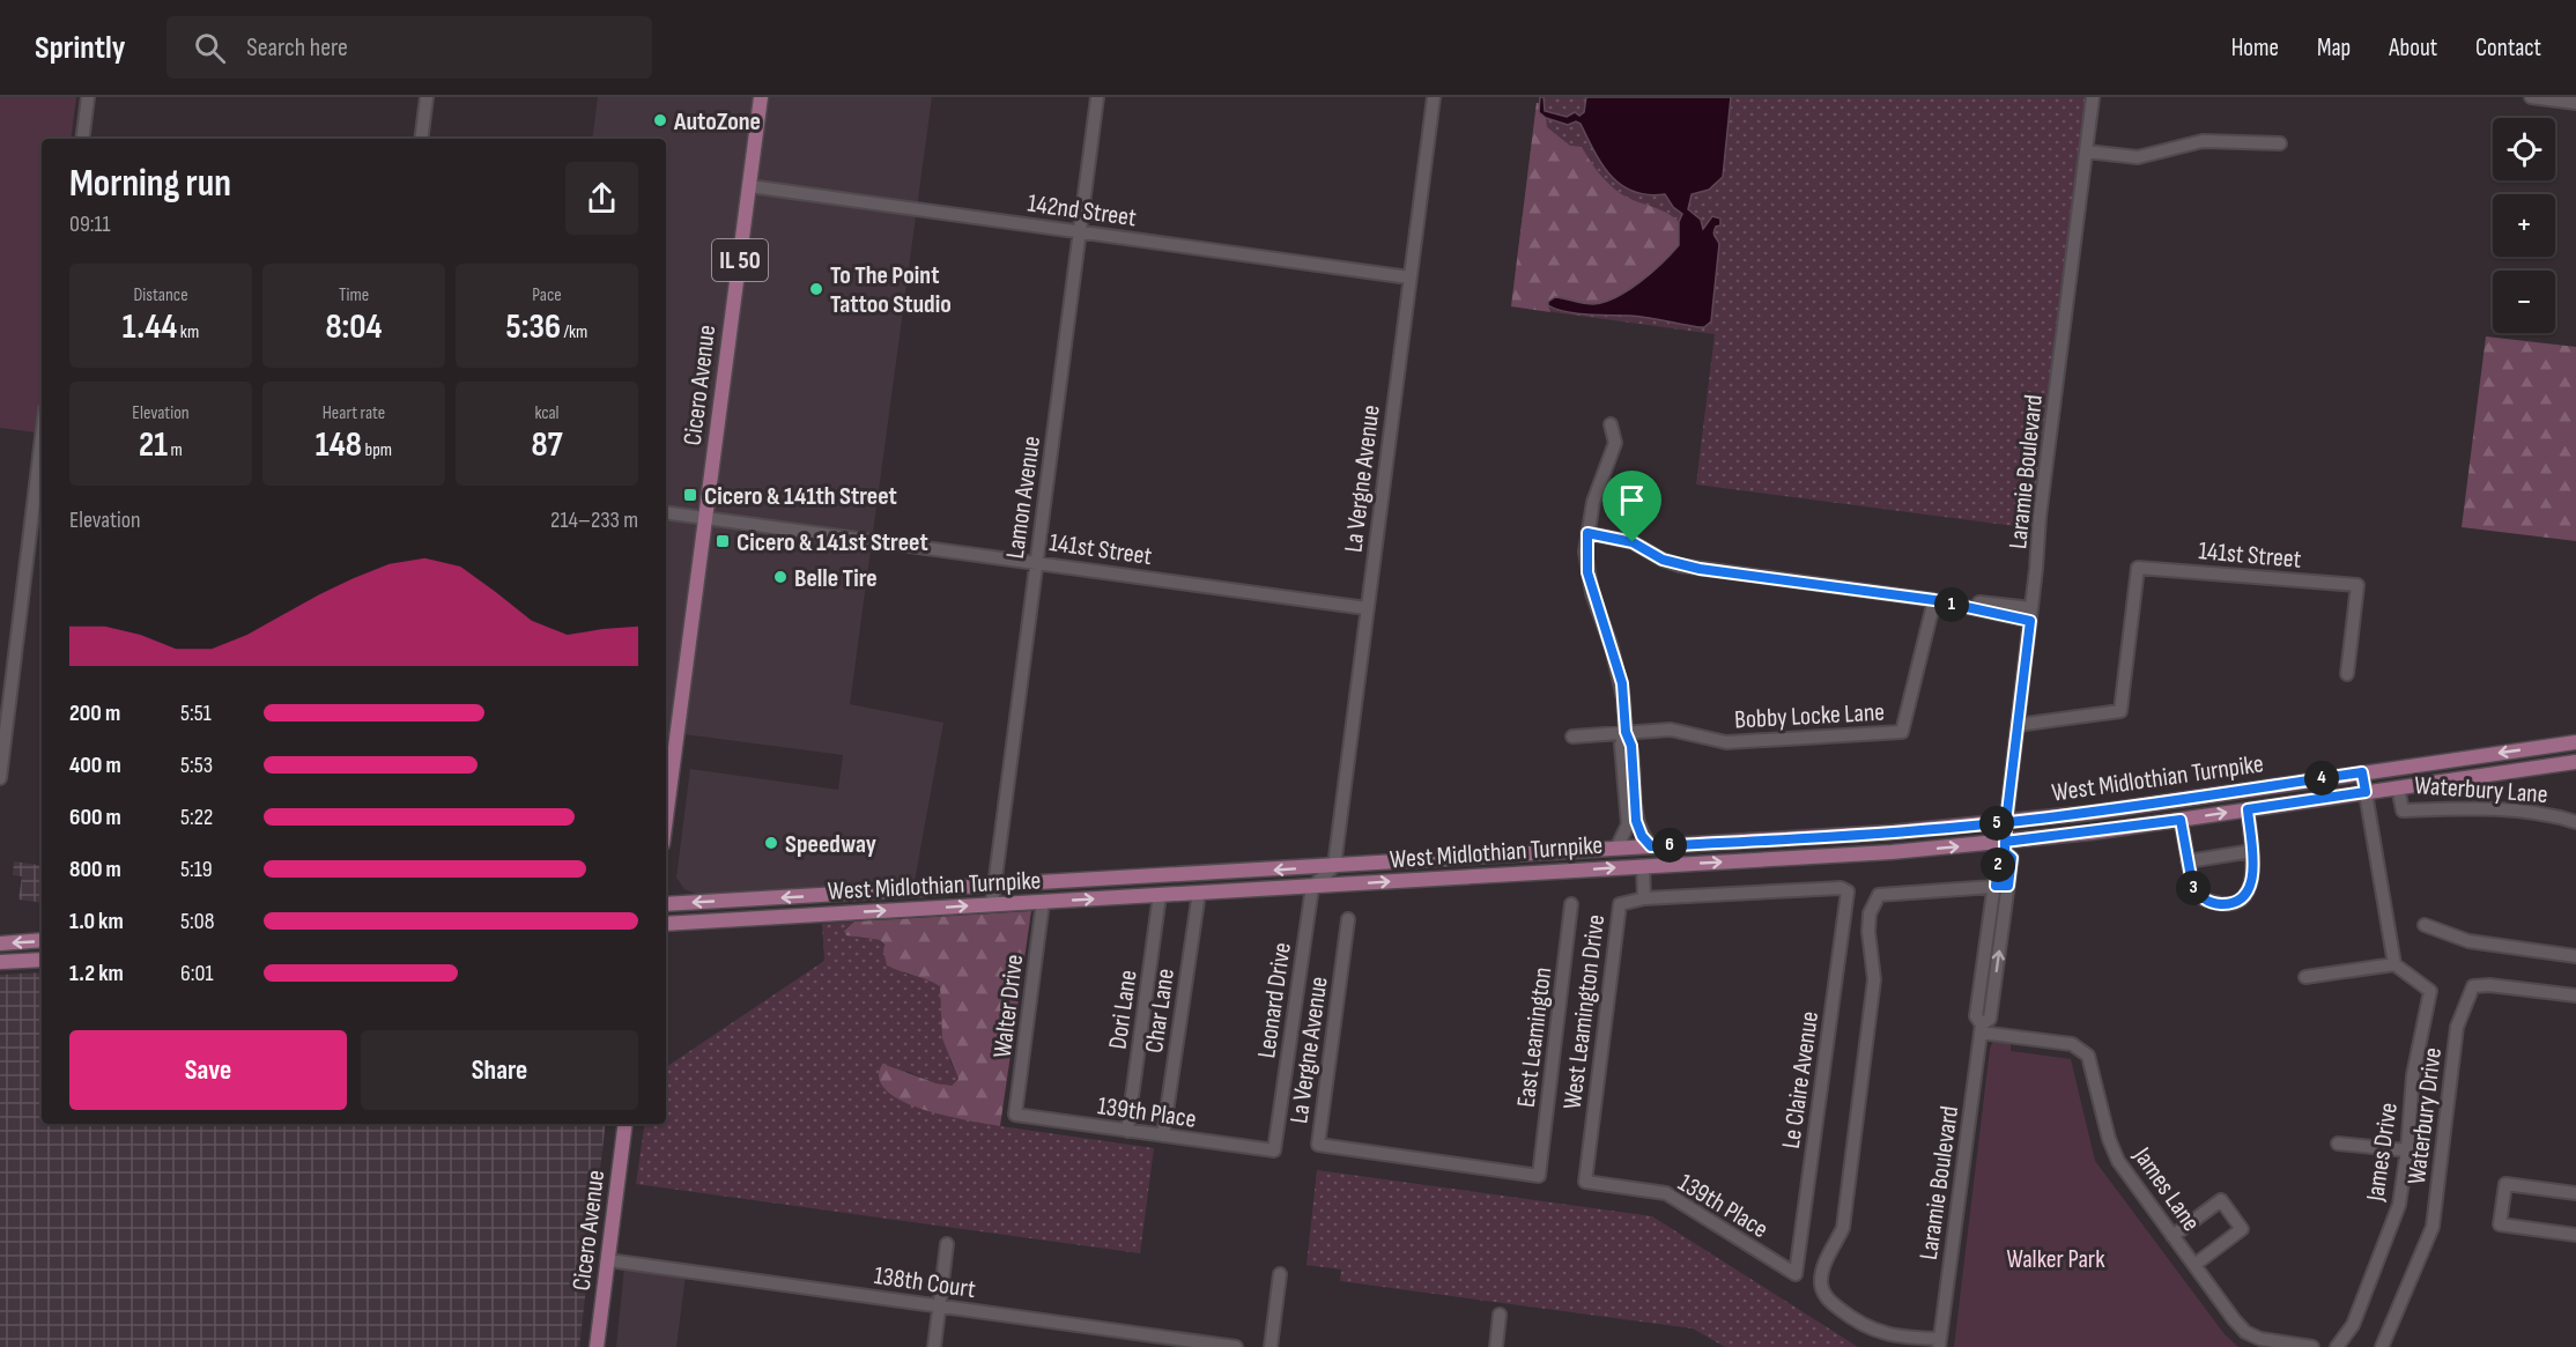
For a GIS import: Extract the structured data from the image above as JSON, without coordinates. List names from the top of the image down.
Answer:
{
  "streets": {
    "main road": ["IL 50", "Cicero Avenue", "West Midlothian Turnpike"],
    "street": [
      "142nd Street",
      "Laramie Boulevard",
      "La Vergne Avenue",
      "Lamon Avenue",
      "141st Street",
      "Bobby Locke Lane",
      "Waterbury Lane",
      "Leonard Drive",
      "Walter Drive",
      "Dori Lane",
      "Char Lane",
      "West Leamington Drive",
      "East Leamington",
      "Le Claire Avenue",
      "139th Place",
      "Waterbury Drive",
      "James Drive",
      "James Lane",
      "138th Court"
    ]
  },
  "crossings": [
    ["142nd Street", "Cicero Avenue"],
    ["142nd Street", "La Vergne Avenue"],
    ["142nd Street", "Lamon Avenue"],
    ["Cicero Avenue", "141st Street"],
    ["Cicero Avenue", "138th Court"],
    ["Laramie Boulevard", "141st Street"],
    ["Laramie Boulevard", "West Midlothian Turnpike"],
    ["Laramie Boulevard", "James Lane"],
    ["La Vergne Avenue", "141st Street"],
    ["La Vergne Avenue", "West Midlothian Turnpike"],
    ["La Vergne Avenue", "East Leamington"],
    ["Lamon Avenue", "141st Street"],
    ["Lamon Avenue", "West Midlothian Turnpike"],
    ["West Midlothian Turnpike", "Waterbury Lane"],
    ["West Midlothian Turnpike", "Leonard Drive"],
    ["West Midlothian Turnpike", "Walter Drive"],
    ["West Midlothian Turnpike", "Dori Lane"],
    ["West Midlothian Turnpike", "Char Lane"],
    ["West Midlothian Turnpike", "West Leamington Drive"],
    ["Leonard Drive", "139th Place"],
    ["Walter Drive", "139th Place"],
    ["Dori Lane", "139th Place"],
    ["Char Lane", "139th Place"],
    ["West Leamington Drive", "Le Claire Avenue"],
    ["West Leamington Drive", "139th Place"],
    ["Le Claire Avenue", "139th Place"]
  ],
  "parks": ["Walker Park"],
  "places": {
    "other": [
      "AutoZone",
      "To The Point Tattoo Studio",
      "Belle Tire",
      "Speedway"
    ],
    "transit": ["Cicero & 141th Street", "Cicero & 141st Street"]
  },
  "page": {
    "header": "Sprintly",
    "search": "Search here",
    "nav": [
      "Home",
      "Map",
      "About",
      "Contact"
    ],
    "map_buttons": ["+", "−"],
    "heading": ["Morning run", "09:11"],
    "stats": [
      ["Distance", "1.44 km"],
      ["Time", "8:04"],
      ["Pace", "5:36 /km"],
      ["Elevation", "21 m"],
      ["Heart rate", "148 bpm"],
      ["kcal", "87"]
    ],
    "chart": ["Elevation", "214–233 m"],
    "pins": [
      "1",
      "4",
      "5",
      "6",
      "2",
      "3"
    ],
    "list": [
      {
        "name": "200 m",
        "note": "5:51"
      },
      {
        "name": "400 m",
        "note": "5:53"
      },
      {
        "name": "600 m",
        "note": "5:22"
      },
      {
        "name": "800 m",
        "note": "5:19"
      },
      {
        "name": "1.0 km",
        "note": "5:08"
      },
      {
        "name": "1.2 km",
        "note": "6:01"
      }
    ],
    "buttons": ["Save", "Share"]
  }
}
